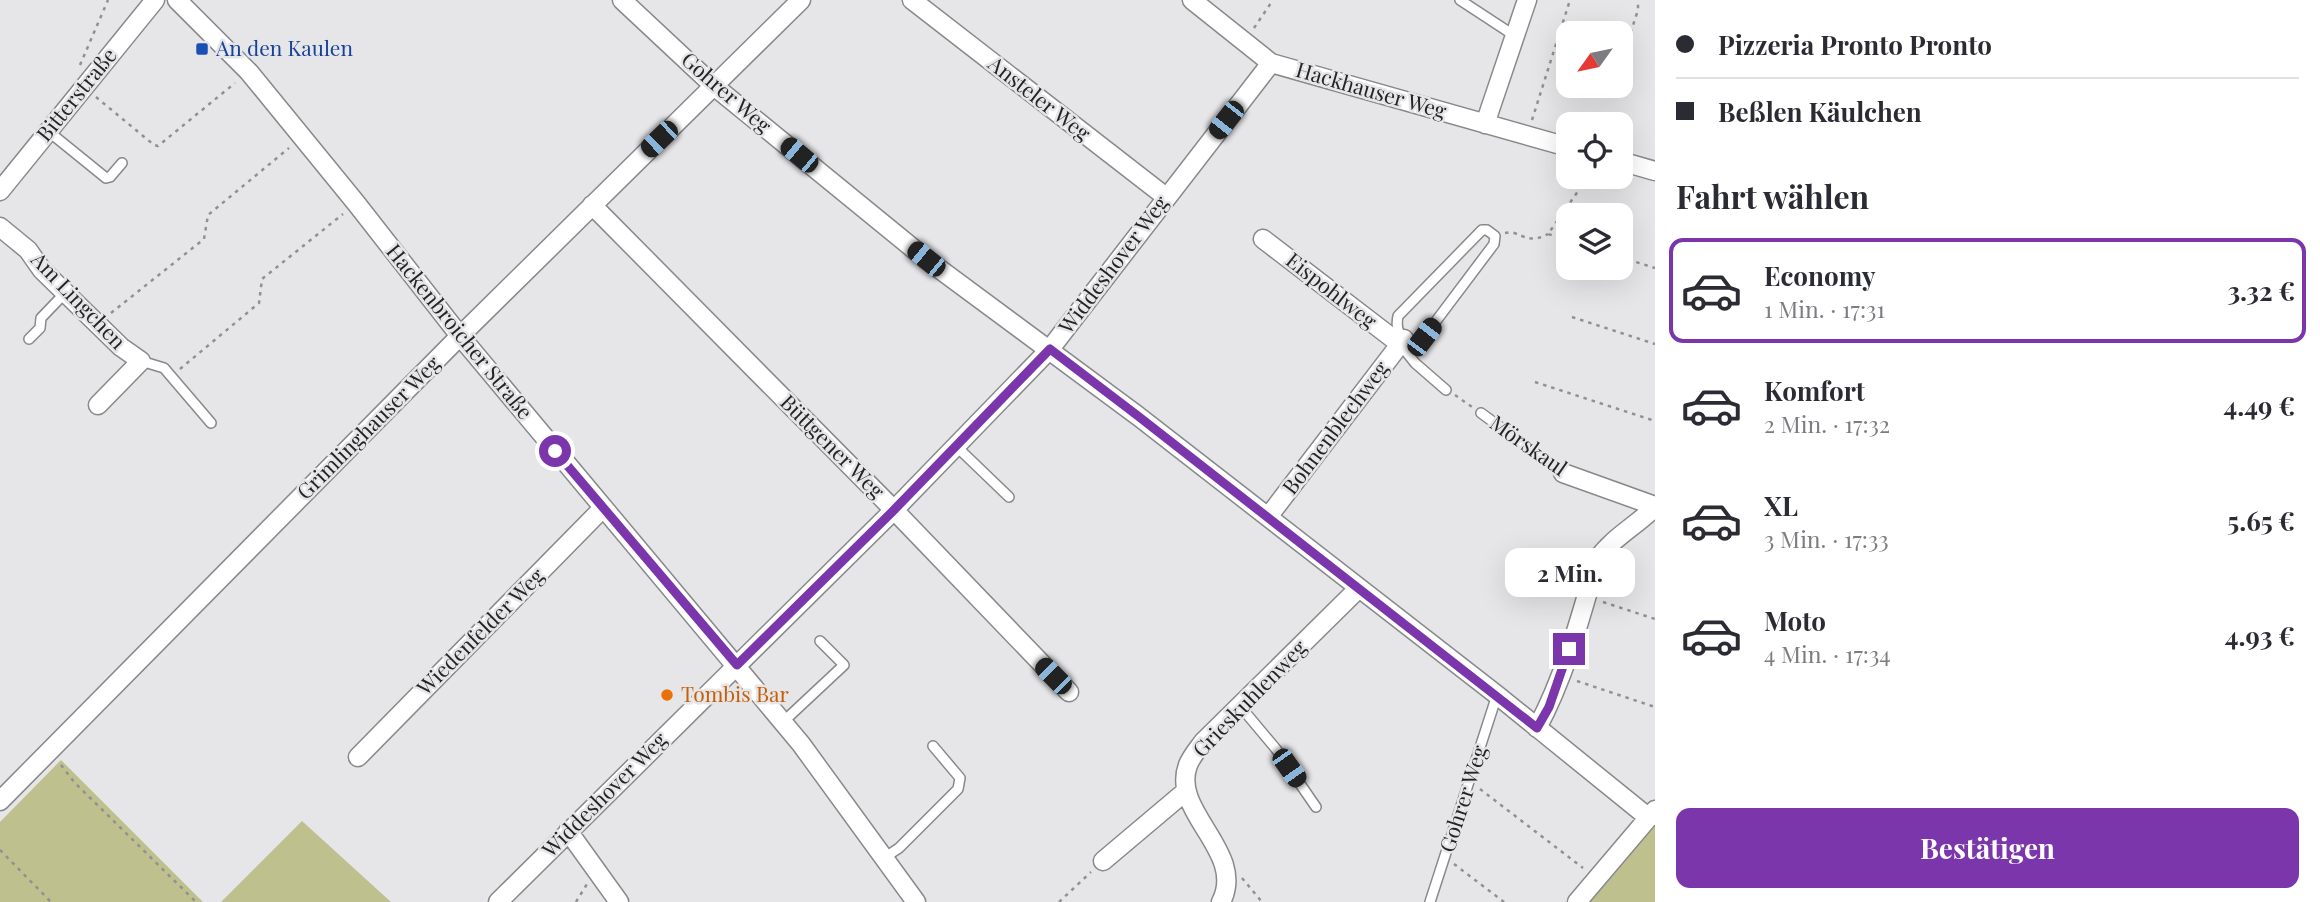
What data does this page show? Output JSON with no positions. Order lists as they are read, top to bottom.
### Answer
{
  "streets": {
    "street": [
      "Hackhauser Weg",
      "Gohrer Weg",
      "Bitterstraße",
      "Ansteler Weg",
      "Widdeshover Weg",
      "Eispohlweg",
      "Am Lingchen",
      "Hackenbroicher Straße",
      "Grimlinghauser Weg",
      "Bohnenblechweg",
      "Mörskaul",
      "Büttgener Weg",
      "Wiedenfelder Weg",
      "Grieskuhlenweg"
    ]
  },
  "crossings": [
    ["Hackhauser Weg", "Widdeshover Weg"],
    ["Gohrer Weg", "Widdeshover Weg"],
    ["Gohrer Weg", "Grimlinghauser Weg"],
    ["Gohrer Weg", "Bohnenblechweg"],
    ["Gohrer Weg", "Grieskuhlenweg"],
    ["Ansteler Weg", "Widdeshover Weg"],
    ["Widdeshover Weg", "Hackenbroicher Straße"],
    ["Widdeshover Weg", "Büttgener Weg"],
    ["Eispohlweg", "Bohnenblechweg"],
    ["Hackenbroicher Straße", "Grimlinghauser Weg"],
    ["Hackenbroicher Straße", "Wiedenfelder Weg"],
    ["Grimlinghauser Weg", "Büttgener Weg"]
  ],
  "places": {
    "transit": ["An den Kaulen"],
    "other": ["Tombis Bar"]
  },
  "north": "bottom left",
  "page": {
    "banner": ["Pizzeria Pronto Pronto", "Beßlen Käulchen"],
    "heading": "Fahrt wählen",
    "list": [
      {
        "name": "Economy",
        "note": "1 Min. · 17:31",
        "value": "3.32 €"
      },
      {
        "name": "Komfort",
        "note": "2 Min. · 17:32",
        "value": "4.49 €"
      },
      {
        "name": "XL",
        "note": "3 Min. · 17:33",
        "value": "5.65 €"
      },
      {
        "name": "Moto",
        "note": "4 Min. · 17:34",
        "value": "4.93 €"
      }
    ],
    "bubble": "2 Min.",
    "buttons": "Bestätigen"
  }
}
